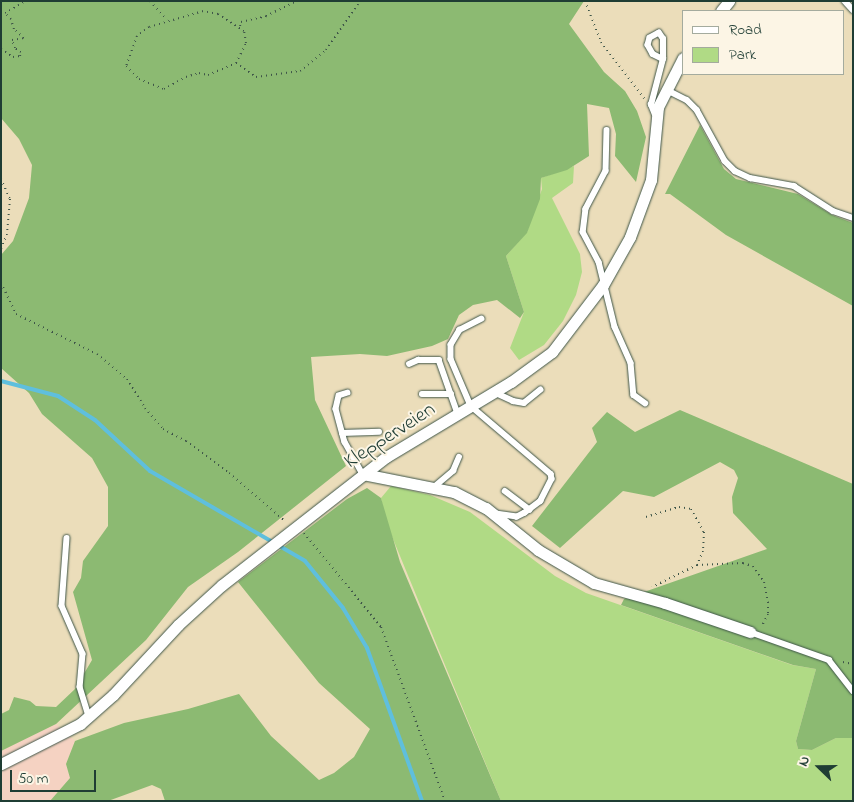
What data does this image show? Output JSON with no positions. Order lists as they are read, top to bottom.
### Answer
{
  "streets": {
    "street": ["Klepperveien"]
  },
  "legend": ["Road", "Park"],
  "scale_bar": "50 m",
  "north": "left"
}
